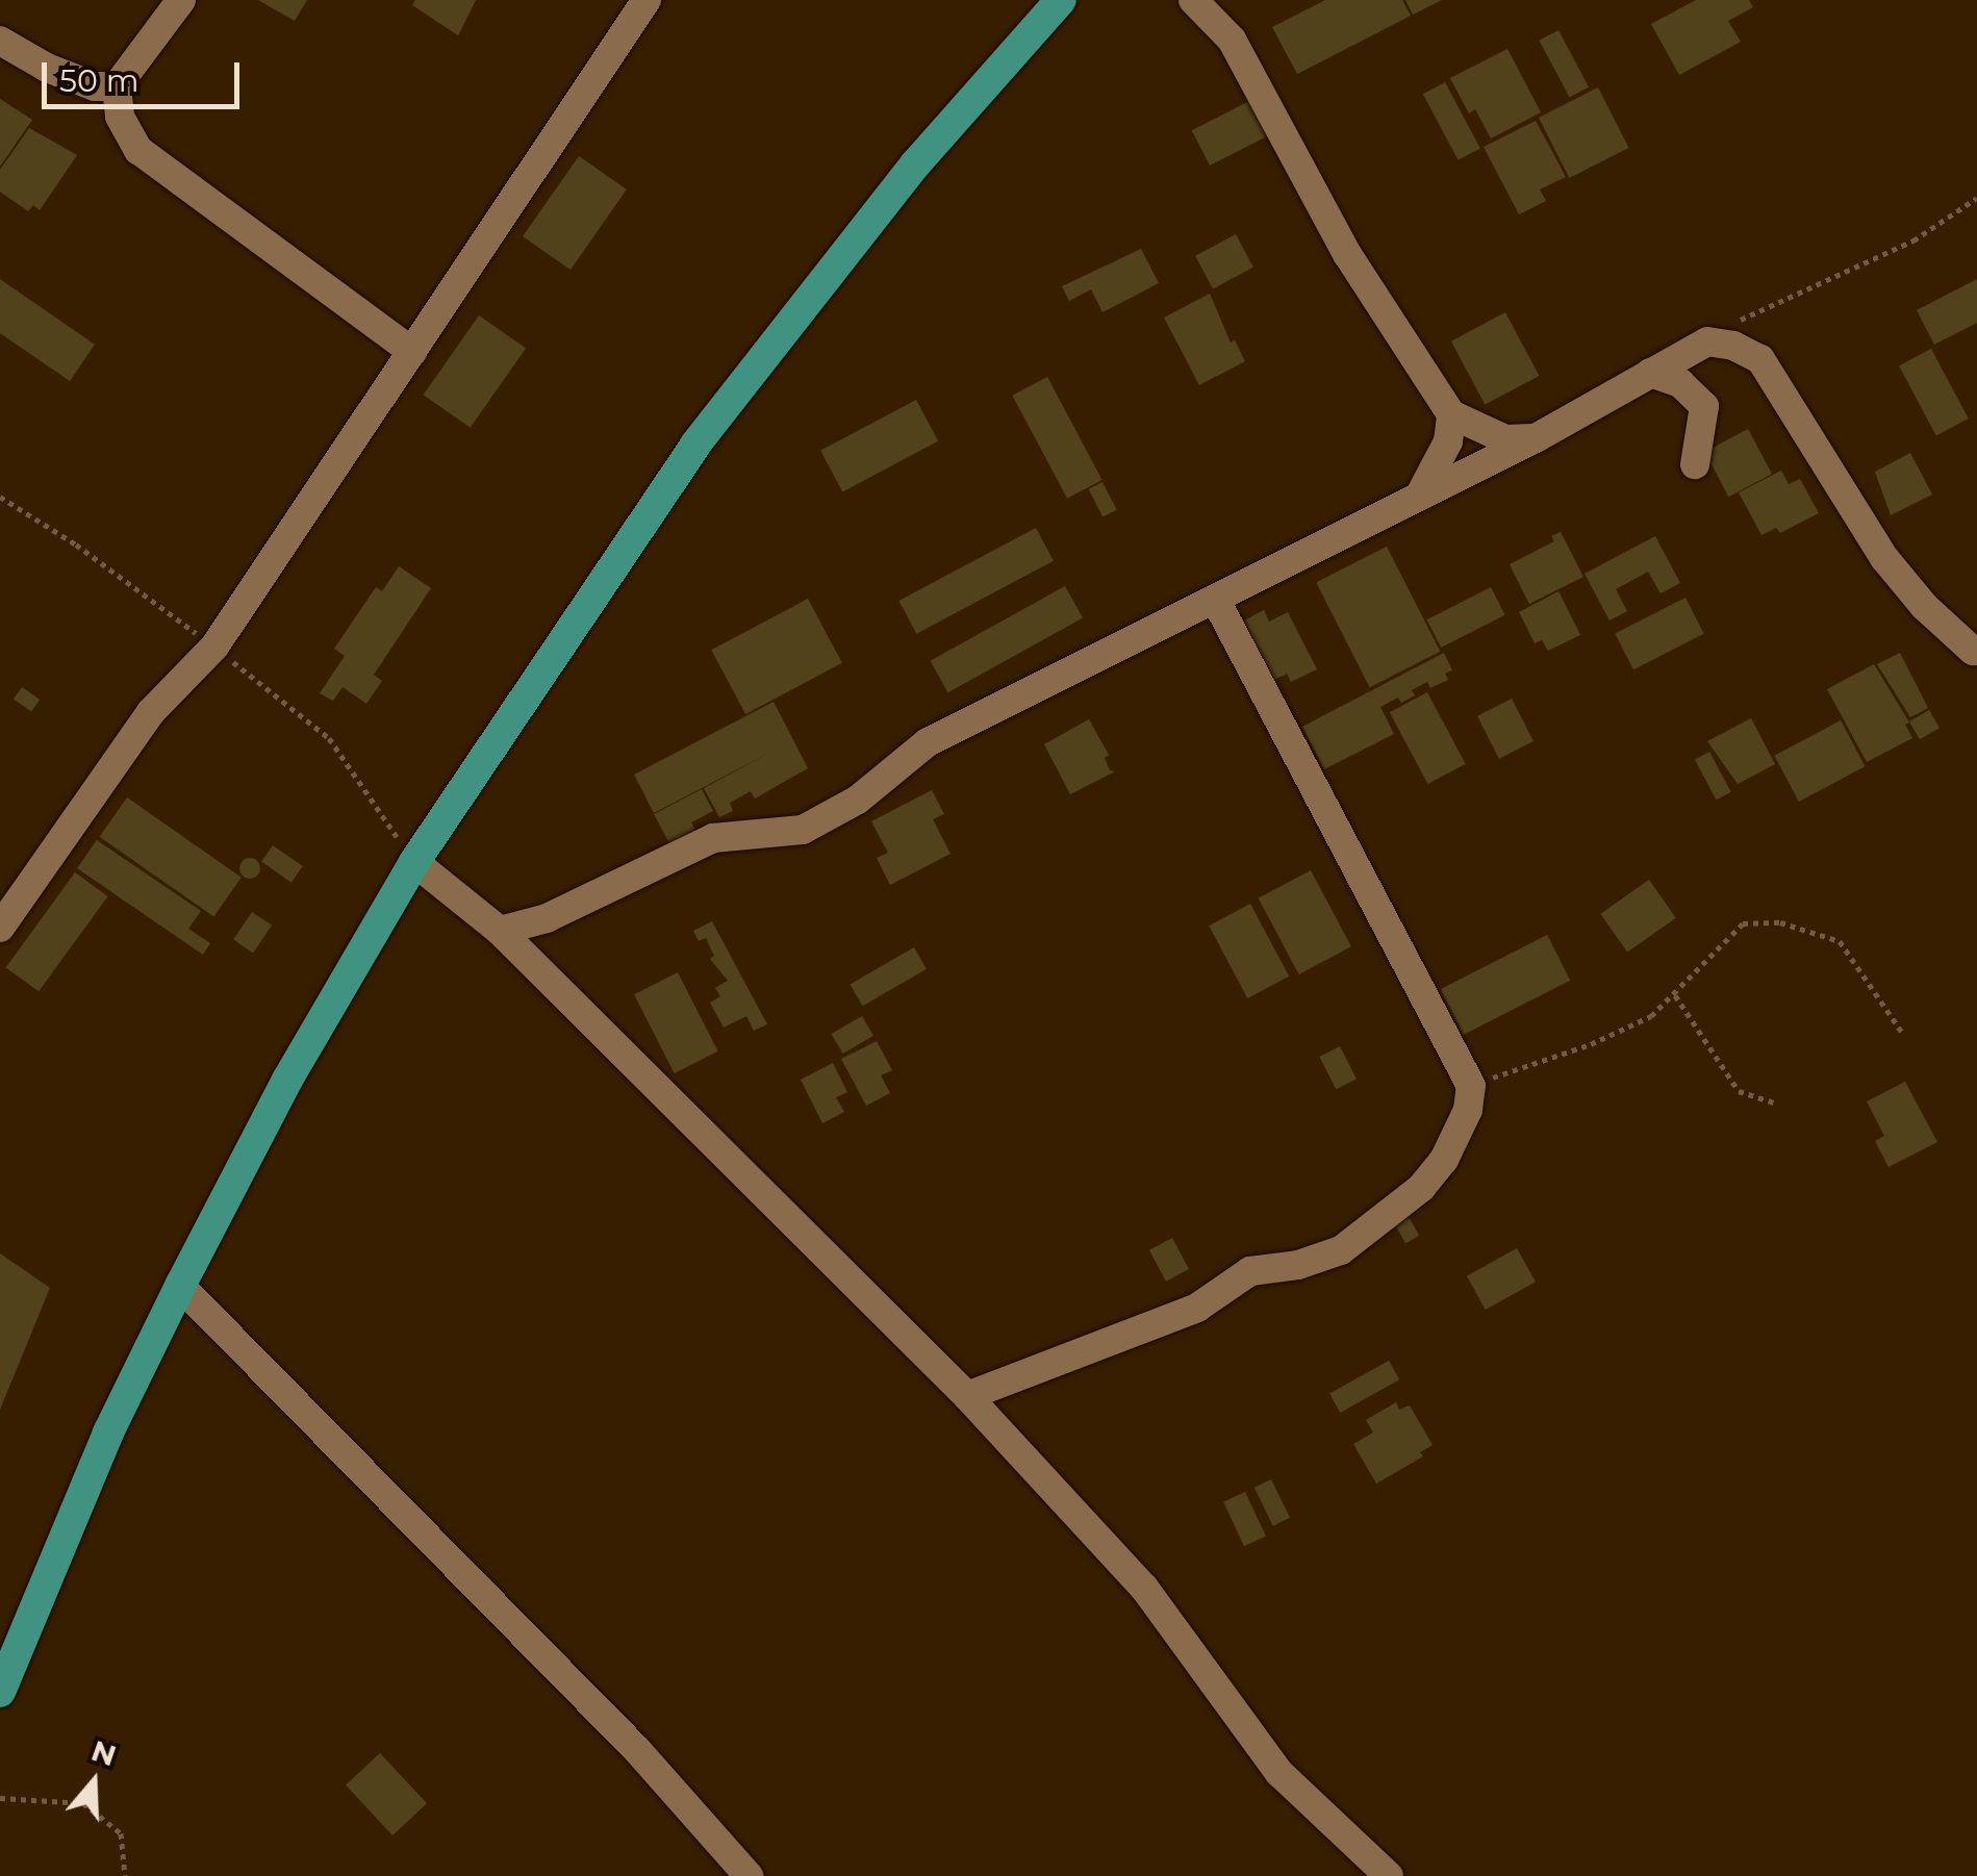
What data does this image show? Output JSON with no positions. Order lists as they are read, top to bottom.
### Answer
{
  "scale_bar": "50 m",
  "north": "top"
}
